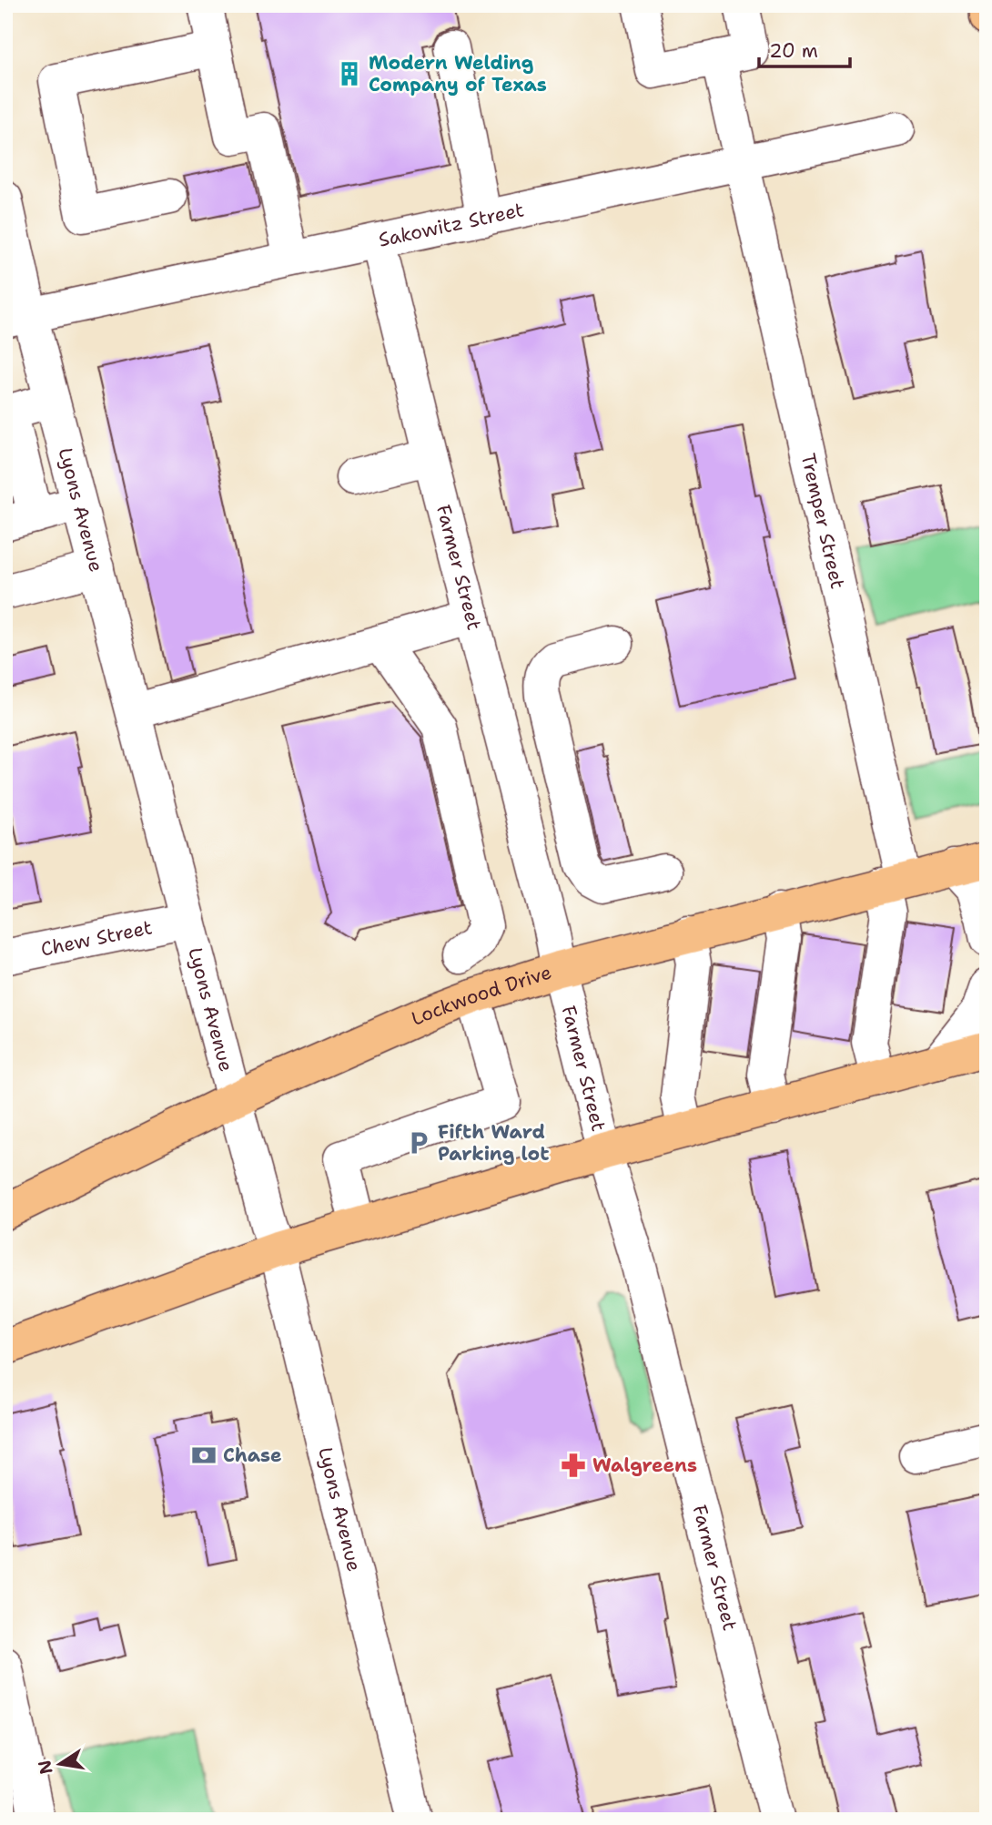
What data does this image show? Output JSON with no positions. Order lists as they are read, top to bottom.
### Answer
{
  "streets": {
    "main road": ["Lockwood Drive"],
    "street": [
      "Sakowitz Street",
      "Lyons Avenue",
      "Tremper Street",
      "Farmer Street",
      "Chew Street"
    ]
  },
  "crossings": [
    ["Sakowitz Street", "Lyons Avenue"],
    ["Sakowitz Street", "Tremper Street"],
    ["Sakowitz Street", "Farmer Street"],
    ["Lyons Avenue", "Chew Street"],
    ["Lyons Avenue", "Lockwood Drive"],
    ["Tremper Street", "Lockwood Drive"],
    ["Farmer Street", "Lockwood Drive"]
  ],
  "places": {
    "building": ["Modern Welding Company of Texas"],
    "parking": ["Fifth Ward Parking lot"],
    "bank": ["Chase"],
    "pharmacy": ["Walgreens"]
  },
  "scale_bar": "20 m",
  "north": "left"
}
